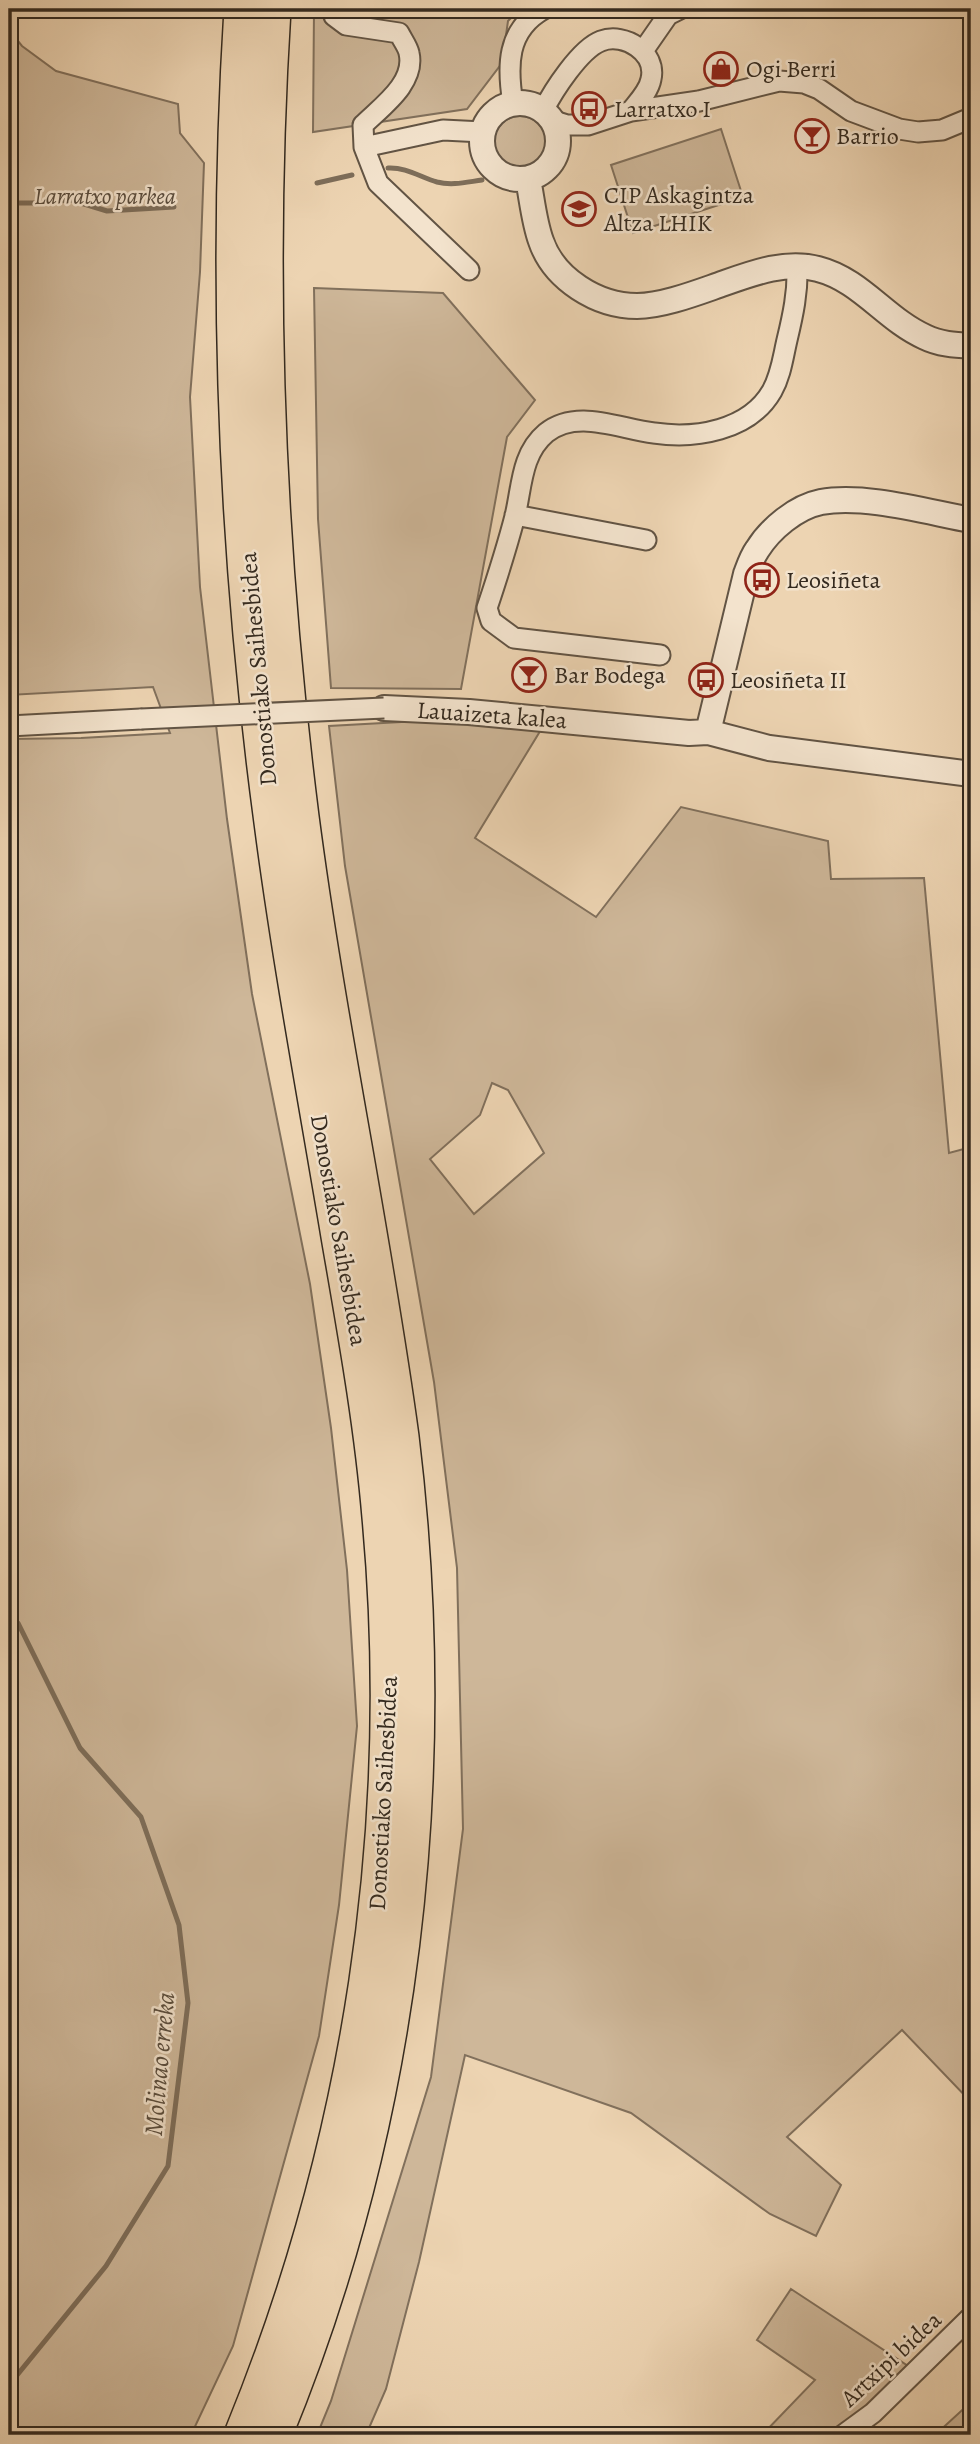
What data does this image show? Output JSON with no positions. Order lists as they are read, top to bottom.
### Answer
{
  "streets": {
    "highway": ["Donostiako Saihesbidea"],
    "street": ["Lauaizeta kalea", "Artxipi bidea"]
  },
  "water": ["Molinao erreka"],
  "parks": ["Larratxo parkea"],
  "places": {
    "shop": ["Ogi Berri"],
    "bus stop": ["Larratxo I", "Leosiñeta", "Leosiñeta II"],
    "bar": ["Barrio", "Bar Bodega"],
    "school or university": ["CIP Askagintza Altza LHIK"]
  }
}
